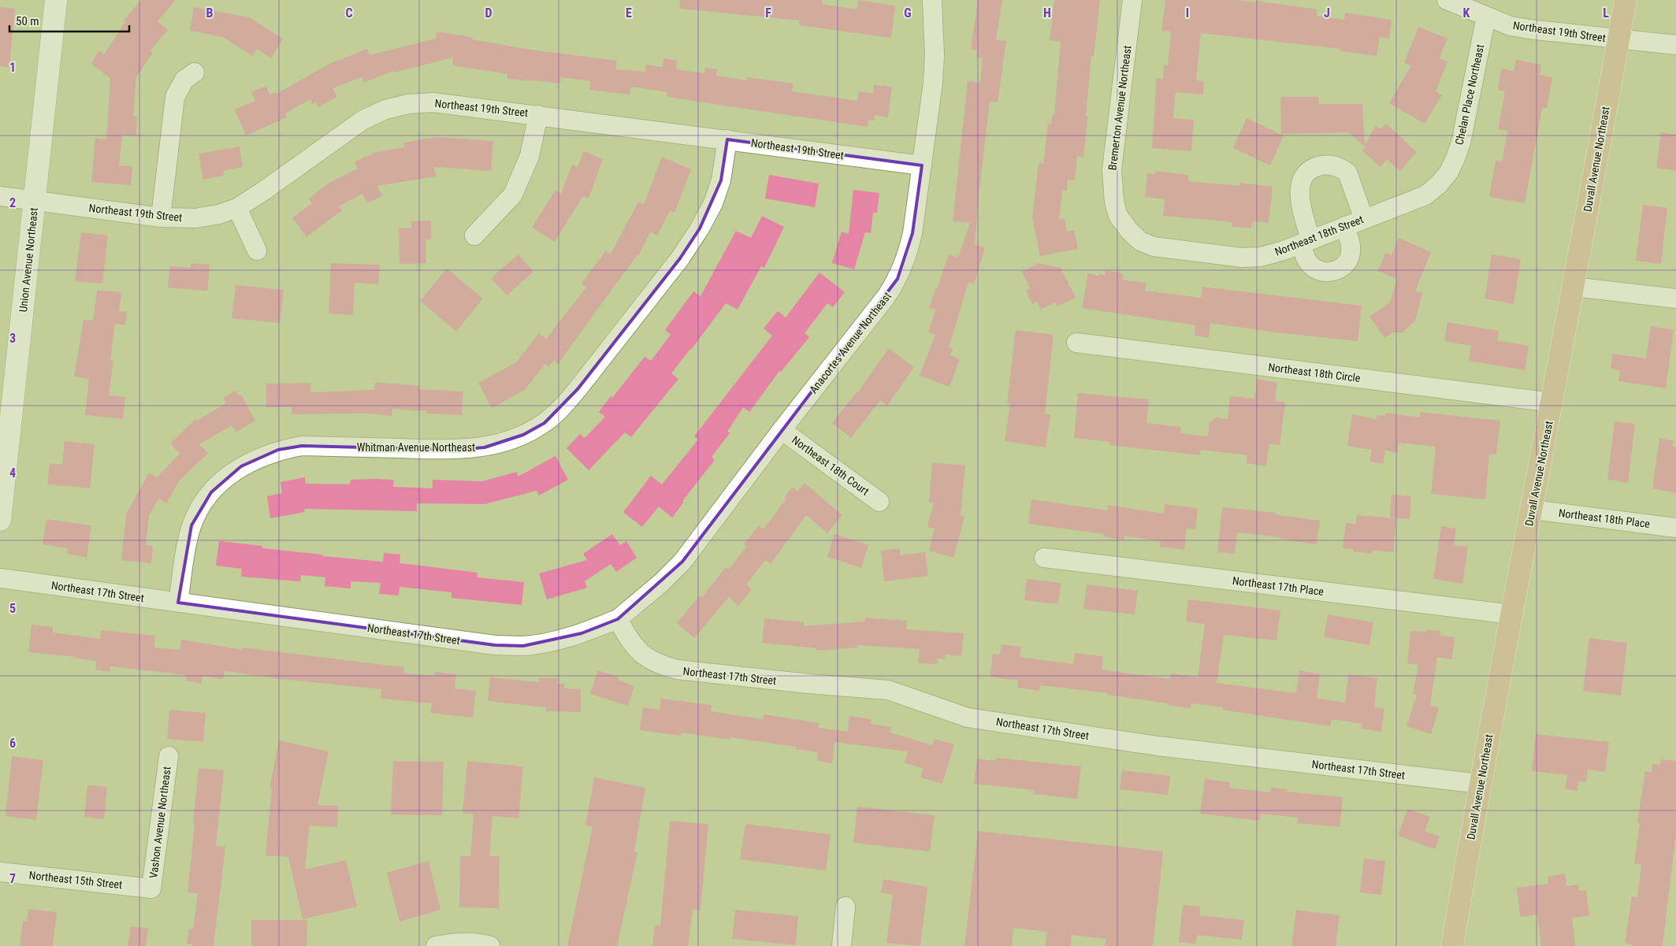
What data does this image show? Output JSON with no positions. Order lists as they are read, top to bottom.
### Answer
{
  "streets": {
    "main road": ["Duvall Avenue Northeast"],
    "street": [
      "Northeast 19th Street",
      "Chelan Place Northeast",
      "Bremerton Avenue Northeast",
      "Northeast 18th Street",
      "Union Avenue Northeast",
      "Anacortes Avenue Northeast",
      "Northeast 18th Circle",
      "Whitman Avenue Northeast",
      "Northeast 18th Court",
      "Northeast 18th Place",
      "Northeast 17th Place",
      "Northeast 17th Street",
      "Vashon Avenue Northeast",
      "Northeast 15th Street"
    ]
  },
  "crossings": [
    ["Northeast 19th Street", "Chelan Place Northeast"],
    ["Northeast 19th Street", "Duvall Avenue Northeast"],
    ["Northeast 19th Street", "Union Avenue Northeast"],
    ["Northeast 19th Street", "Anacortes Avenue Northeast"],
    ["Northeast 19th Street", "Whitman Avenue Northeast"],
    ["Chelan Place Northeast", "Northeast 18th Street"],
    ["Bremerton Avenue Northeast", "Northeast 18th Street"],
    ["Duvall Avenue Northeast", "Northeast 18th Circle"],
    ["Duvall Avenue Northeast", "Northeast 18th Place"],
    ["Duvall Avenue Northeast", "Northeast 17th Place"],
    ["Duvall Avenue Northeast", "Northeast 17th Street"],
    ["Anacortes Avenue Northeast", "Northeast 18th Court"],
    ["Anacortes Avenue Northeast", "Northeast 17th Street"],
    ["Whitman Avenue Northeast", "Northeast 17th Street"],
    ["Vashon Avenue Northeast", "Northeast 15th Street"]
  ],
  "scale_bar": "50 m",
  "grid": {
    "columns": [
      "B",
      "C",
      "D",
      "E",
      "F",
      "G",
      "H",
      "I",
      "J",
      "K",
      "L"
    ],
    "rows": [
      "1",
      "2",
      "3",
      "4",
      "5",
      "6",
      "7"
    ]
  }
}
